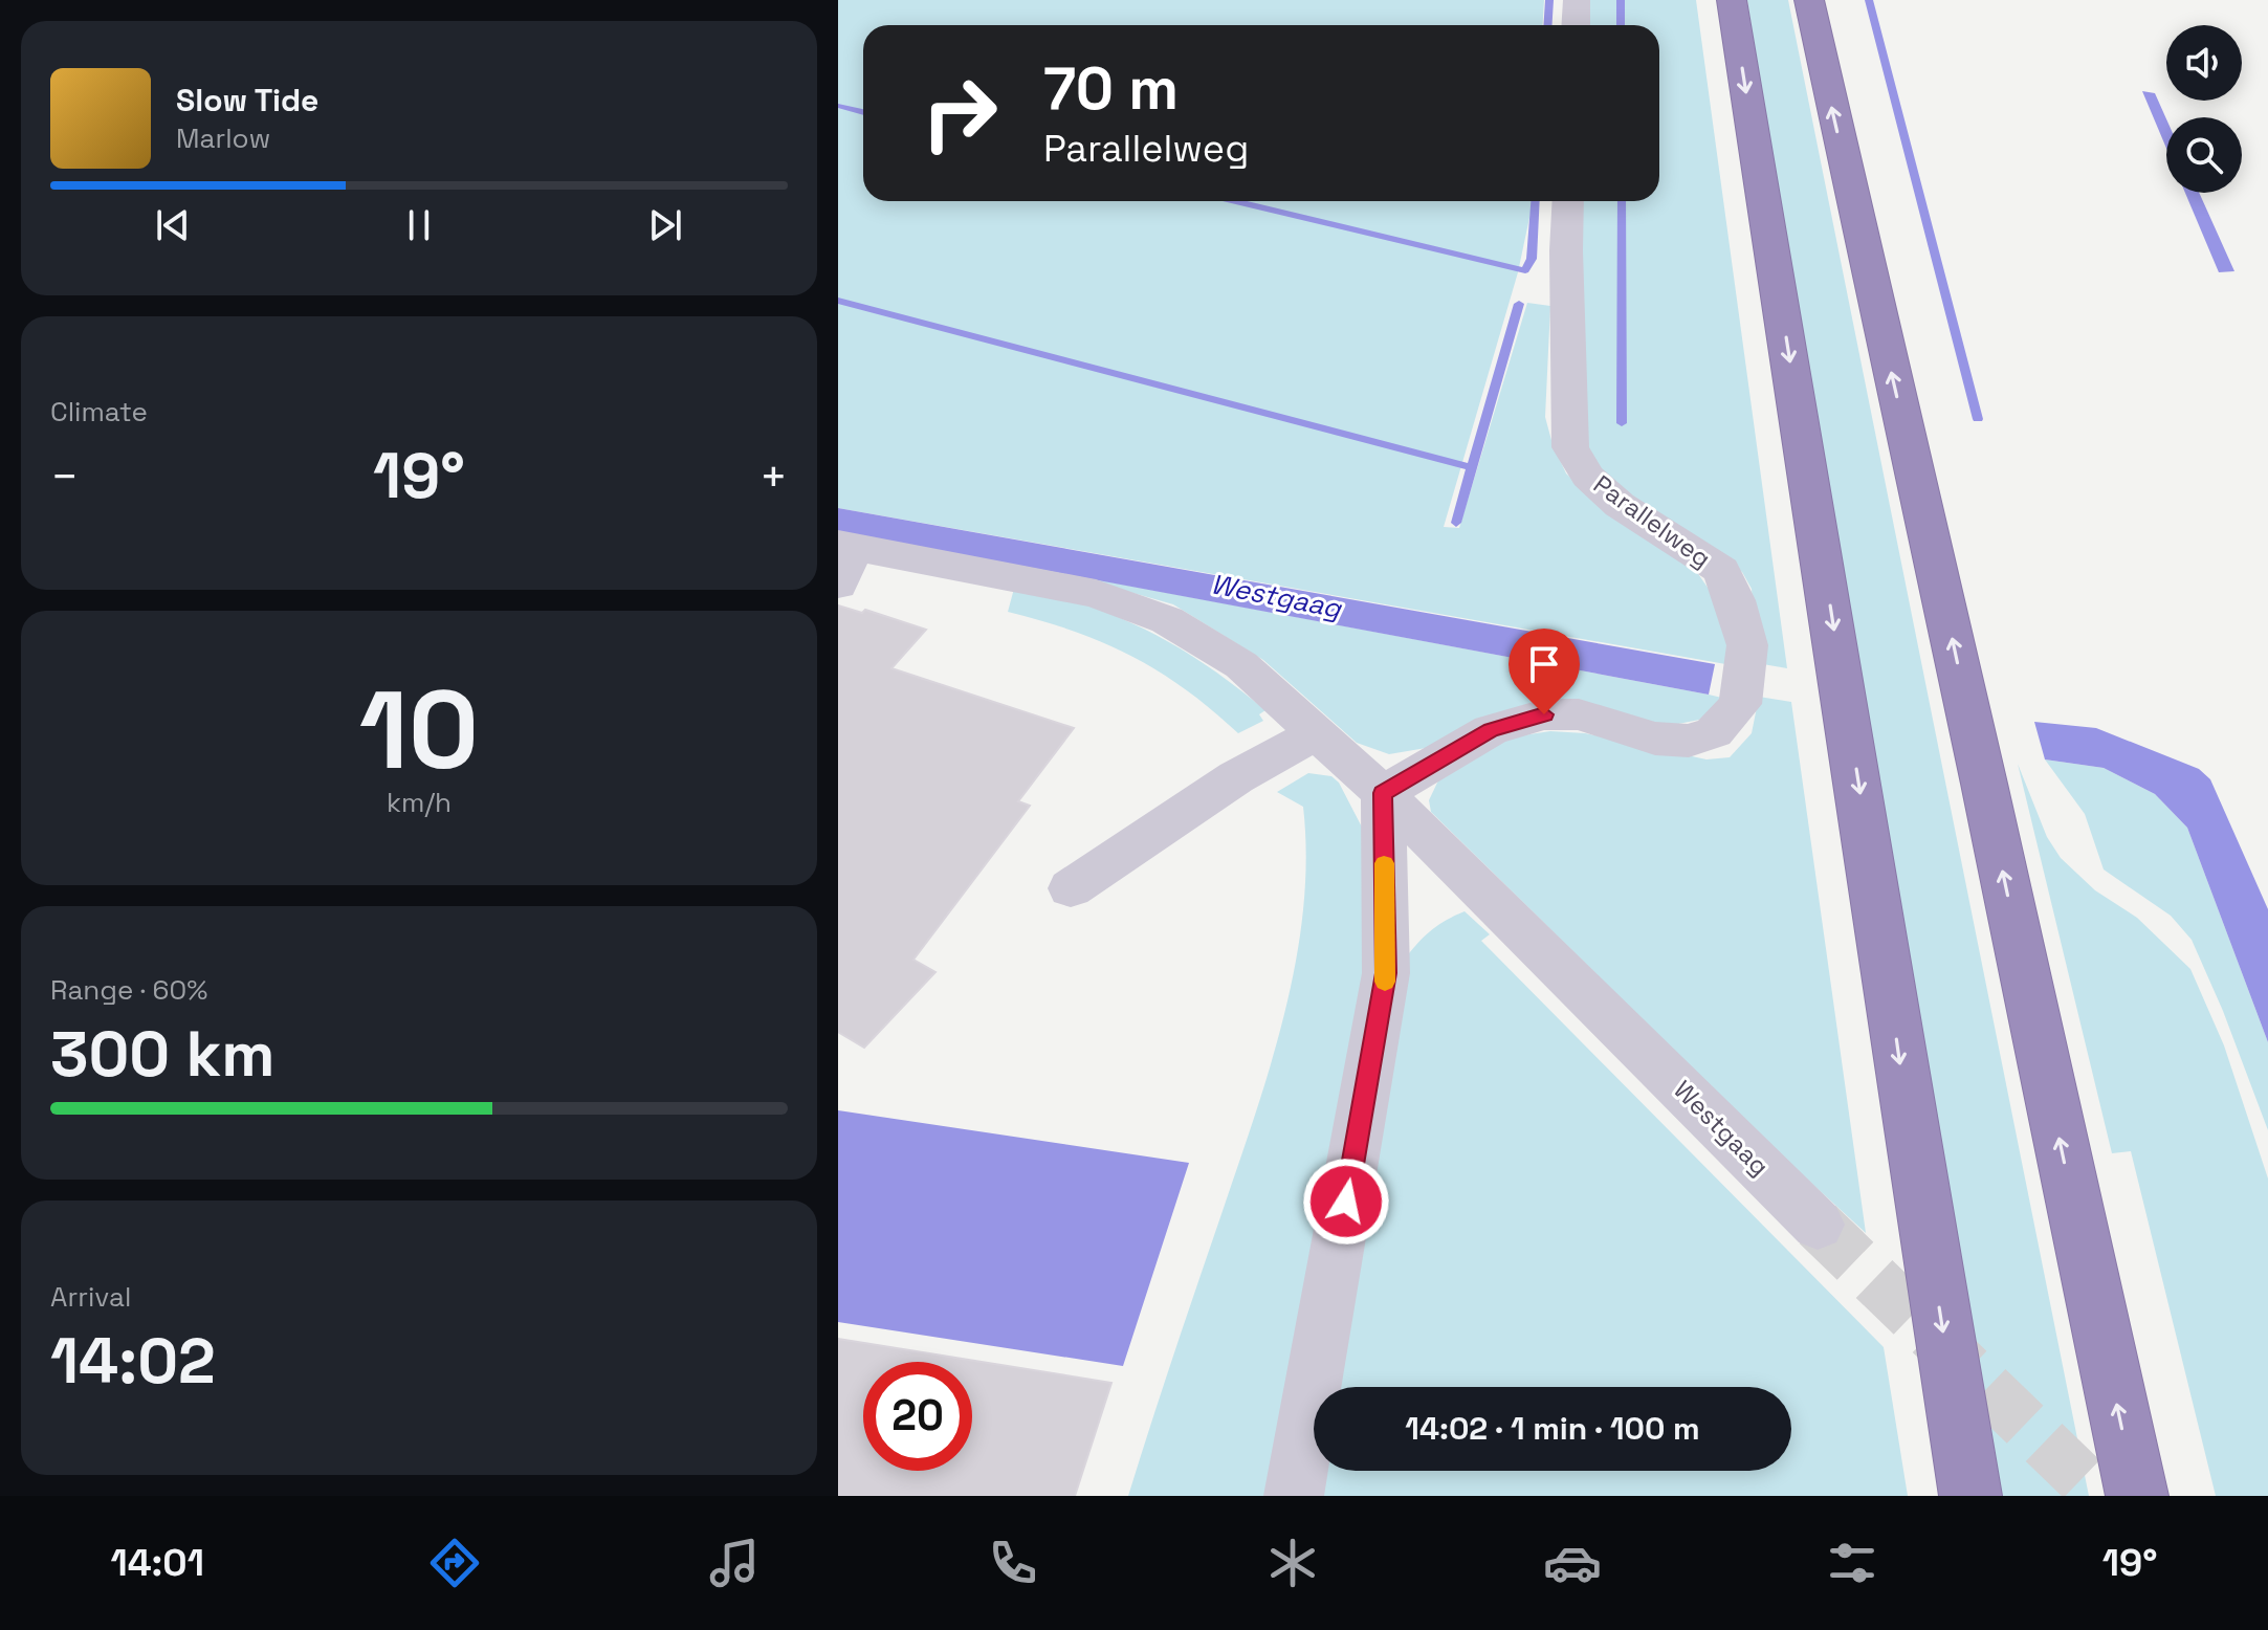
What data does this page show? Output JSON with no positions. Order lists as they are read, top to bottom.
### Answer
{
  "streets": {
    "street": ["Parallelweg", "Westgaag"]
  },
  "crossings": [
    ["Parallelweg", "Westgaag"]
  ],
  "water": ["Westgaag"],
  "page": {
    "turn": ["70 m", "Parallelweg"],
    "song": ["Slow Tide", "Marlow"],
    "tile": [
      "Climate",
      ["10", "km/h"],
      ["Range · 60%", "300 km"],
      ["Arrival", "14:02"]
    ],
    "heat": ["−", "19°", "+"],
    "limit": "20",
    "trip": "14:02 · 1 min · 100 m",
    "tabs": ["14:01", "19°"]
  }
}
